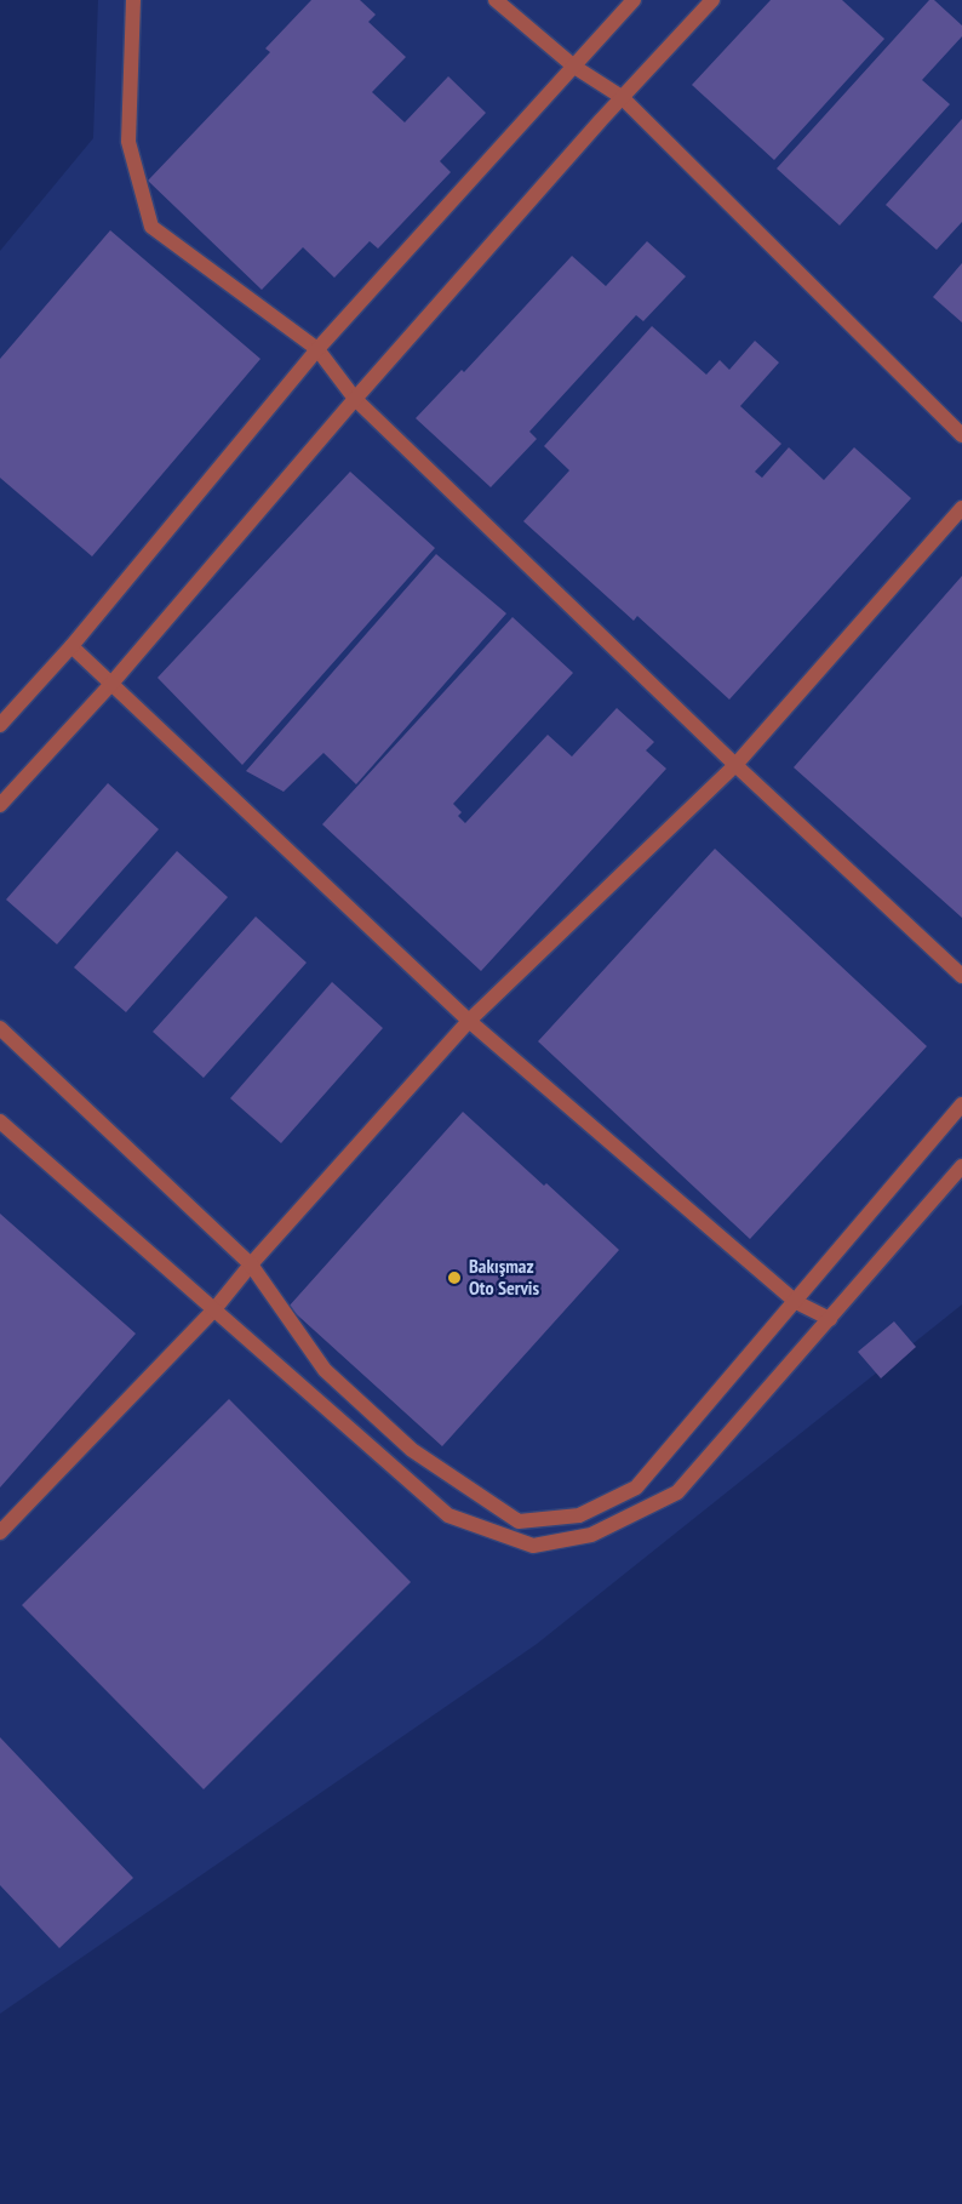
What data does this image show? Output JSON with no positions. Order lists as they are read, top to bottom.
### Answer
{
  "places": ["Bakışmaz Oto Servis"]
}
